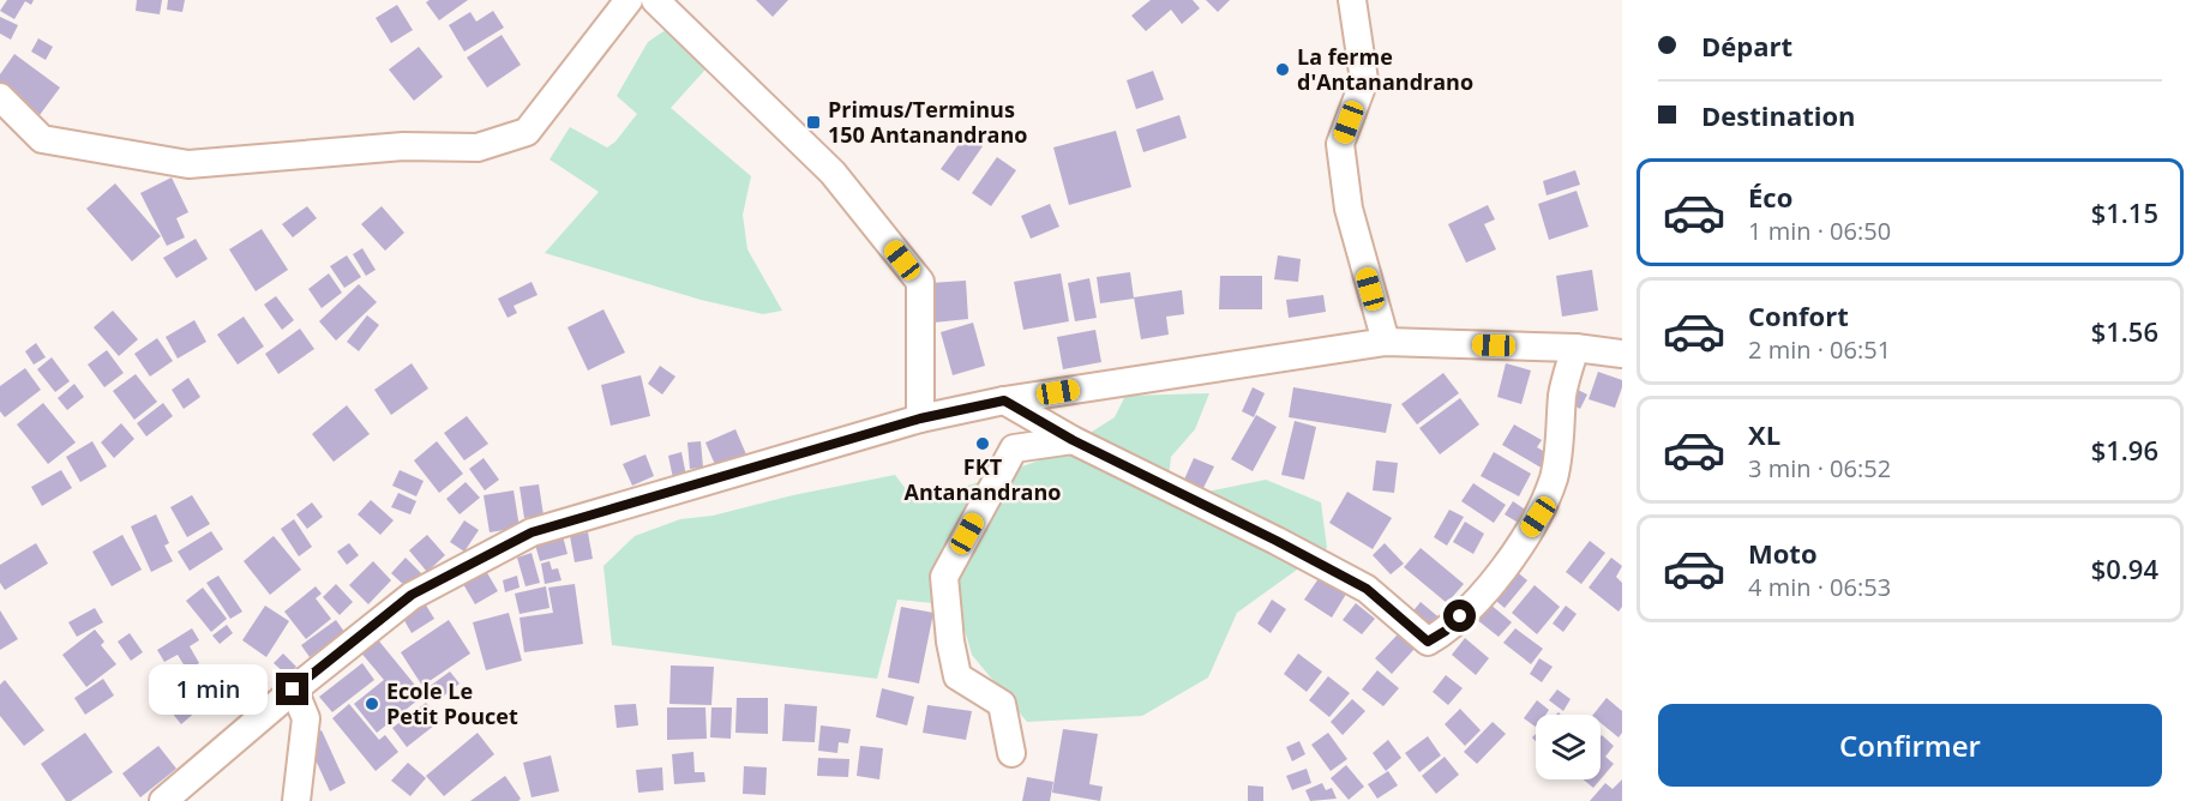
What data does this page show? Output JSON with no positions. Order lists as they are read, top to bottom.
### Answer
{
  "places": {
    "other": ["La ferme d'Antanandrano", "FKT Antanandrano", "Ecole Le Petit Poucet"],
    "transit": ["Primus/Terminus 150 Antanandrano"]
  },
  "page": {
    "banner": ["Départ", "Destination"],
    "list": [
      {
        "name": "Éco",
        "note": "1 min · 06:50",
        "value": "$1.15"
      },
      {
        "name": "Confort",
        "note": "2 min · 06:51",
        "value": "$1.56"
      },
      {
        "name": "XL",
        "note": "3 min · 06:52",
        "value": "$1.96"
      },
      {
        "name": "Moto",
        "note": "4 min · 06:53",
        "value": "$0.94"
      }
    ],
    "bubble": "1 min",
    "buttons": "Confirmer"
  }
}
